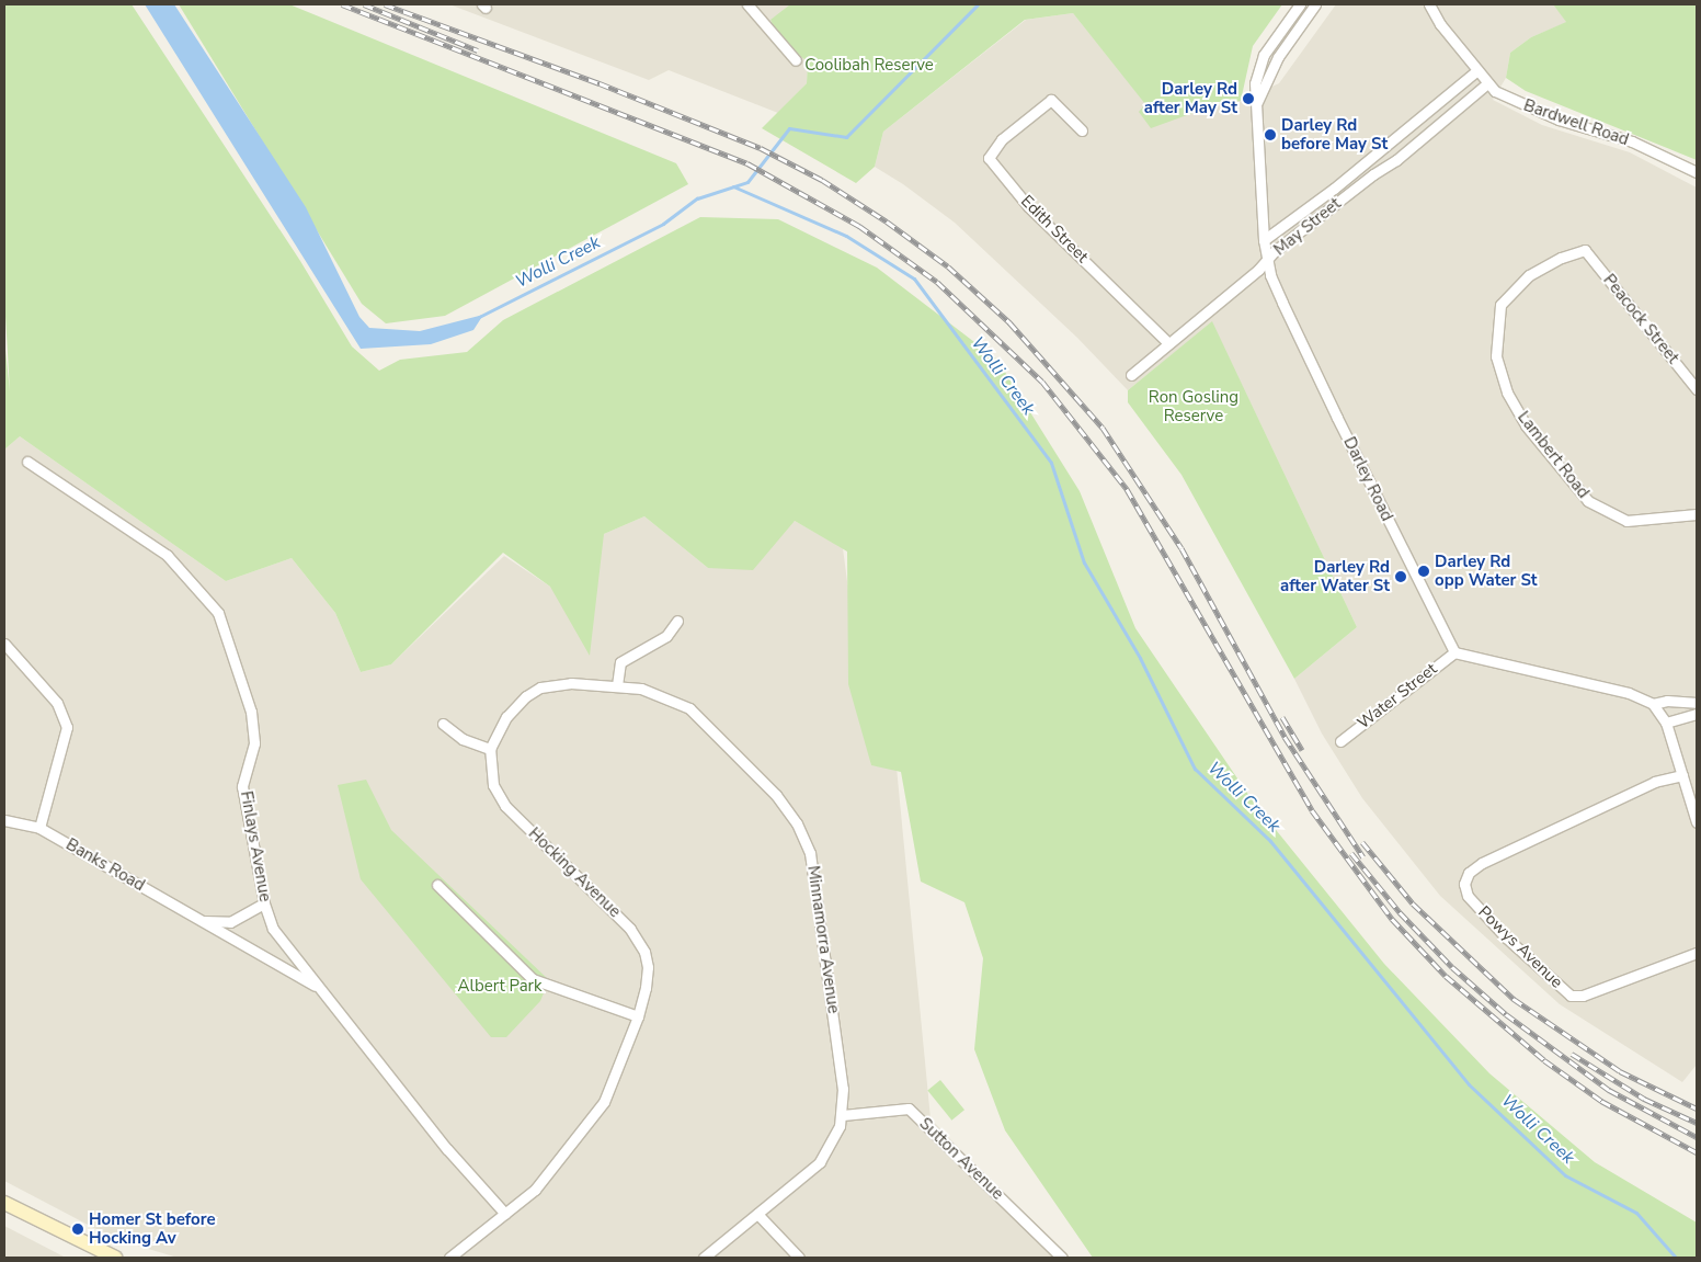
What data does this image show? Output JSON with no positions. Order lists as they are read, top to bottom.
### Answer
{
  "streets": {
    "street": [
      "Bardwell Road",
      "May Street",
      "Edith Street",
      "Peacock Street",
      "Lambert Road",
      "Darley Road",
      "Water Street",
      "Finlays Avenue",
      "Banks Road",
      "Hocking Avenue",
      "Minnamorra Avenue",
      "Powys Avenue",
      "Sutton Avenue"
    ]
  },
  "crossings": [
    ["Bardwell Road", "May Street"],
    ["May Street", "Edith Street"],
    ["May Street", "Darley Road"],
    ["Peacock Street", "Lambert Road"],
    ["Darley Road", "Water Street"],
    ["Finlays Avenue", "Banks Road"],
    ["Finlays Avenue", "Hocking Avenue"],
    ["Hocking Avenue", "Minnamorra Avenue"],
    ["Minnamorra Avenue", "Sutton Avenue"]
  ],
  "water": ["Wolli Creek"],
  "parks": ["Coolibah Reserve", "Ron Gosling Reserve", "Albert Park"],
  "places": [
    "Darley Rd after May St",
    "Darley Rd before May St",
    "Darley Rd opp Water St",
    "Darley Rd after Water St",
    "Homer St before Hocking Av"
  ]
}
